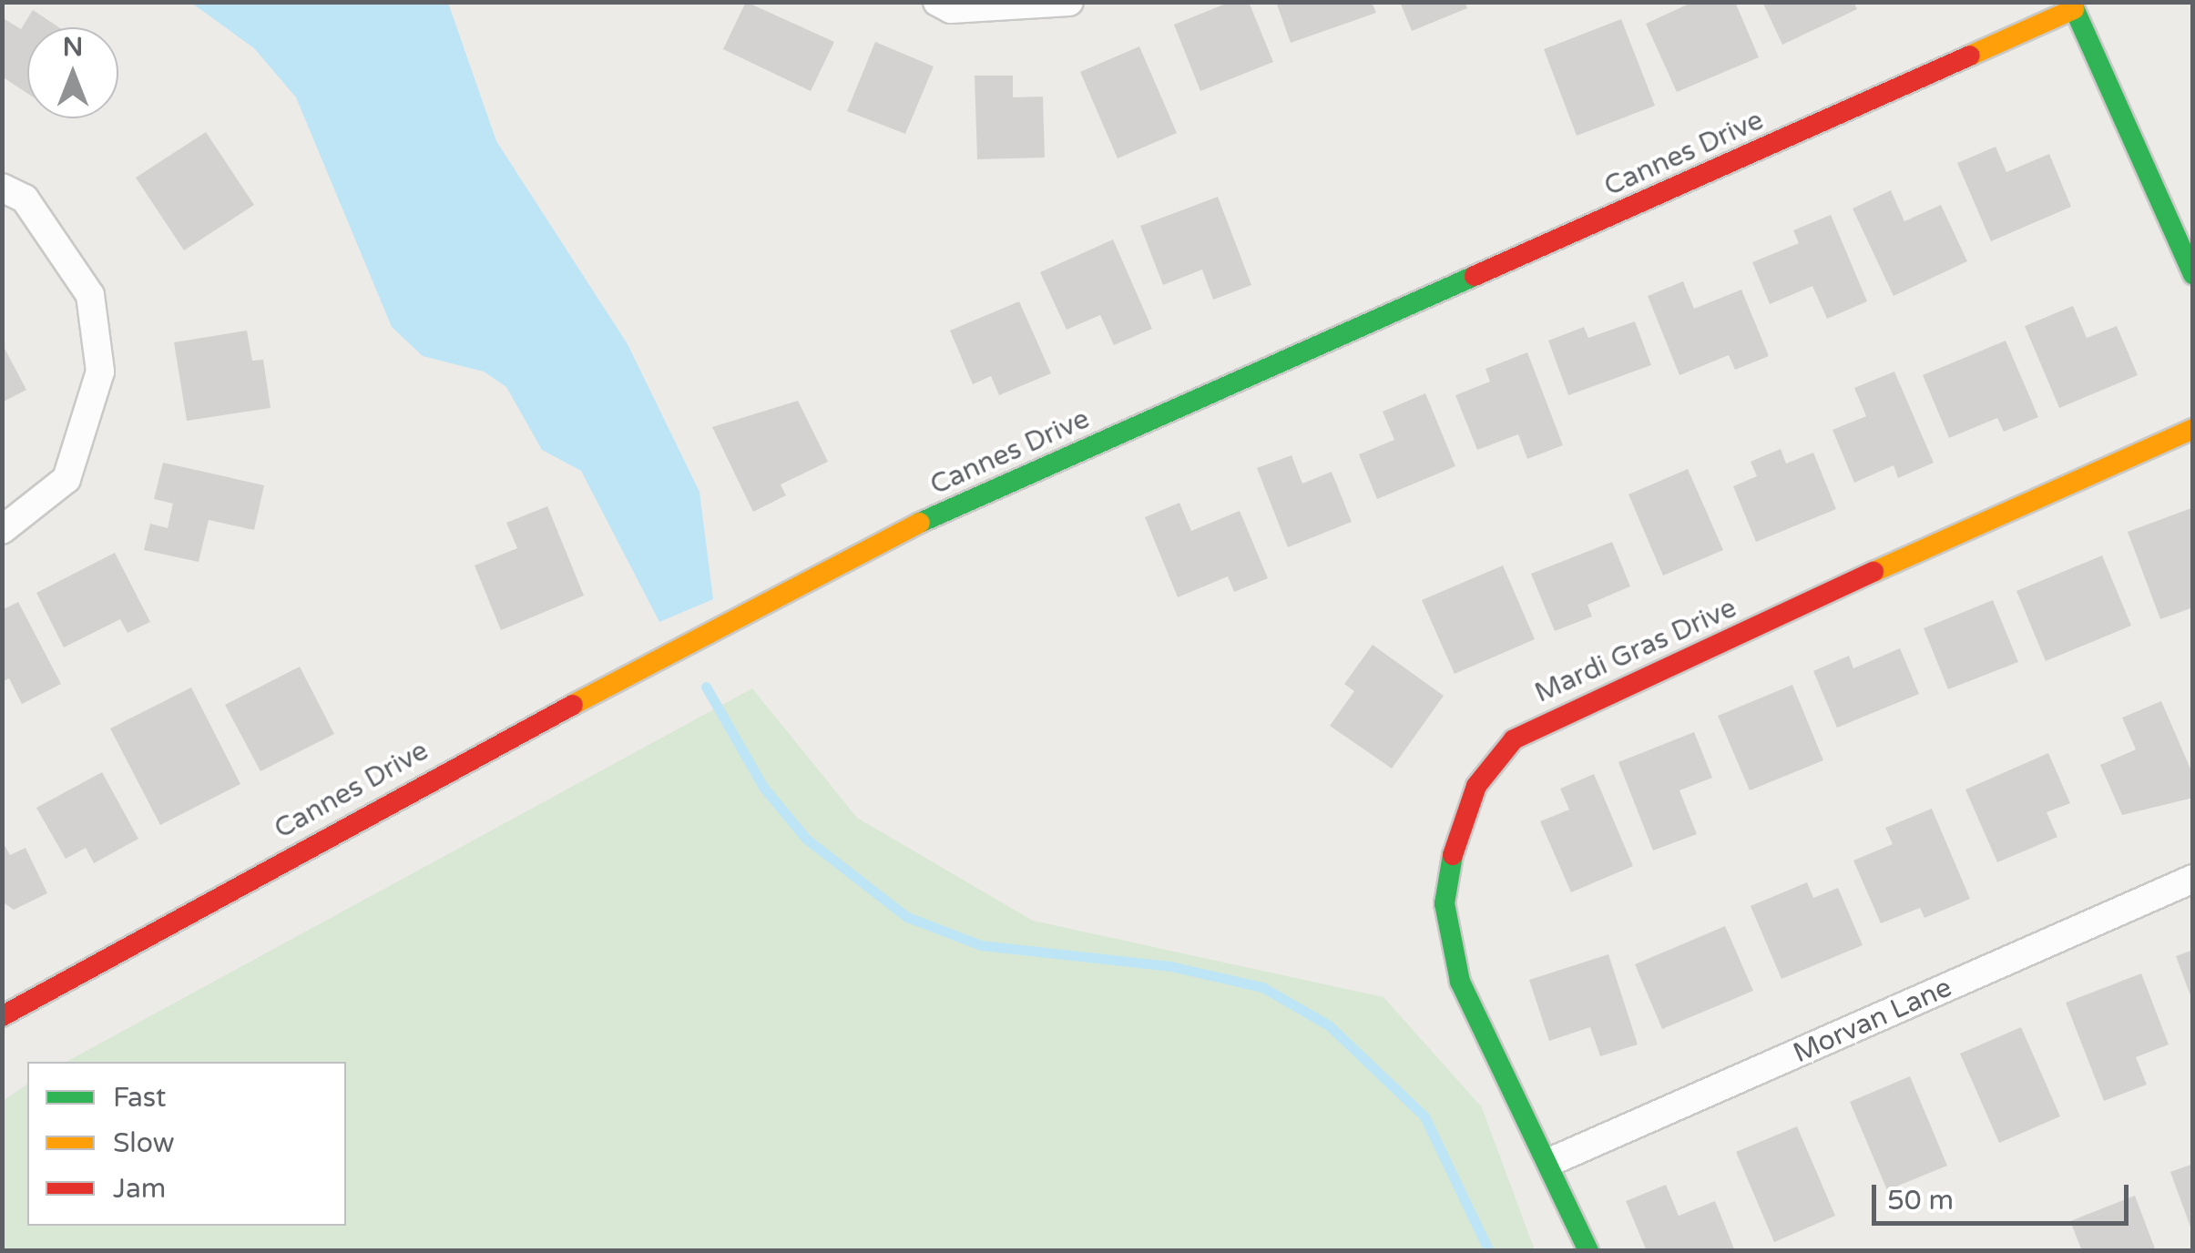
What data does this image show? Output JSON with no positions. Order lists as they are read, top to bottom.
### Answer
{
  "streets": {
    "street": ["Cannes Drive", "Mardi Gras Drive", "Morvan Lane"]
  },
  "crossings": [
    ["Mardi Gras Drive", "Morvan Lane"]
  ],
  "legend": ["Fast", "Slow", "Jam"],
  "scale_bar": "50 m",
  "north": "top"
}
